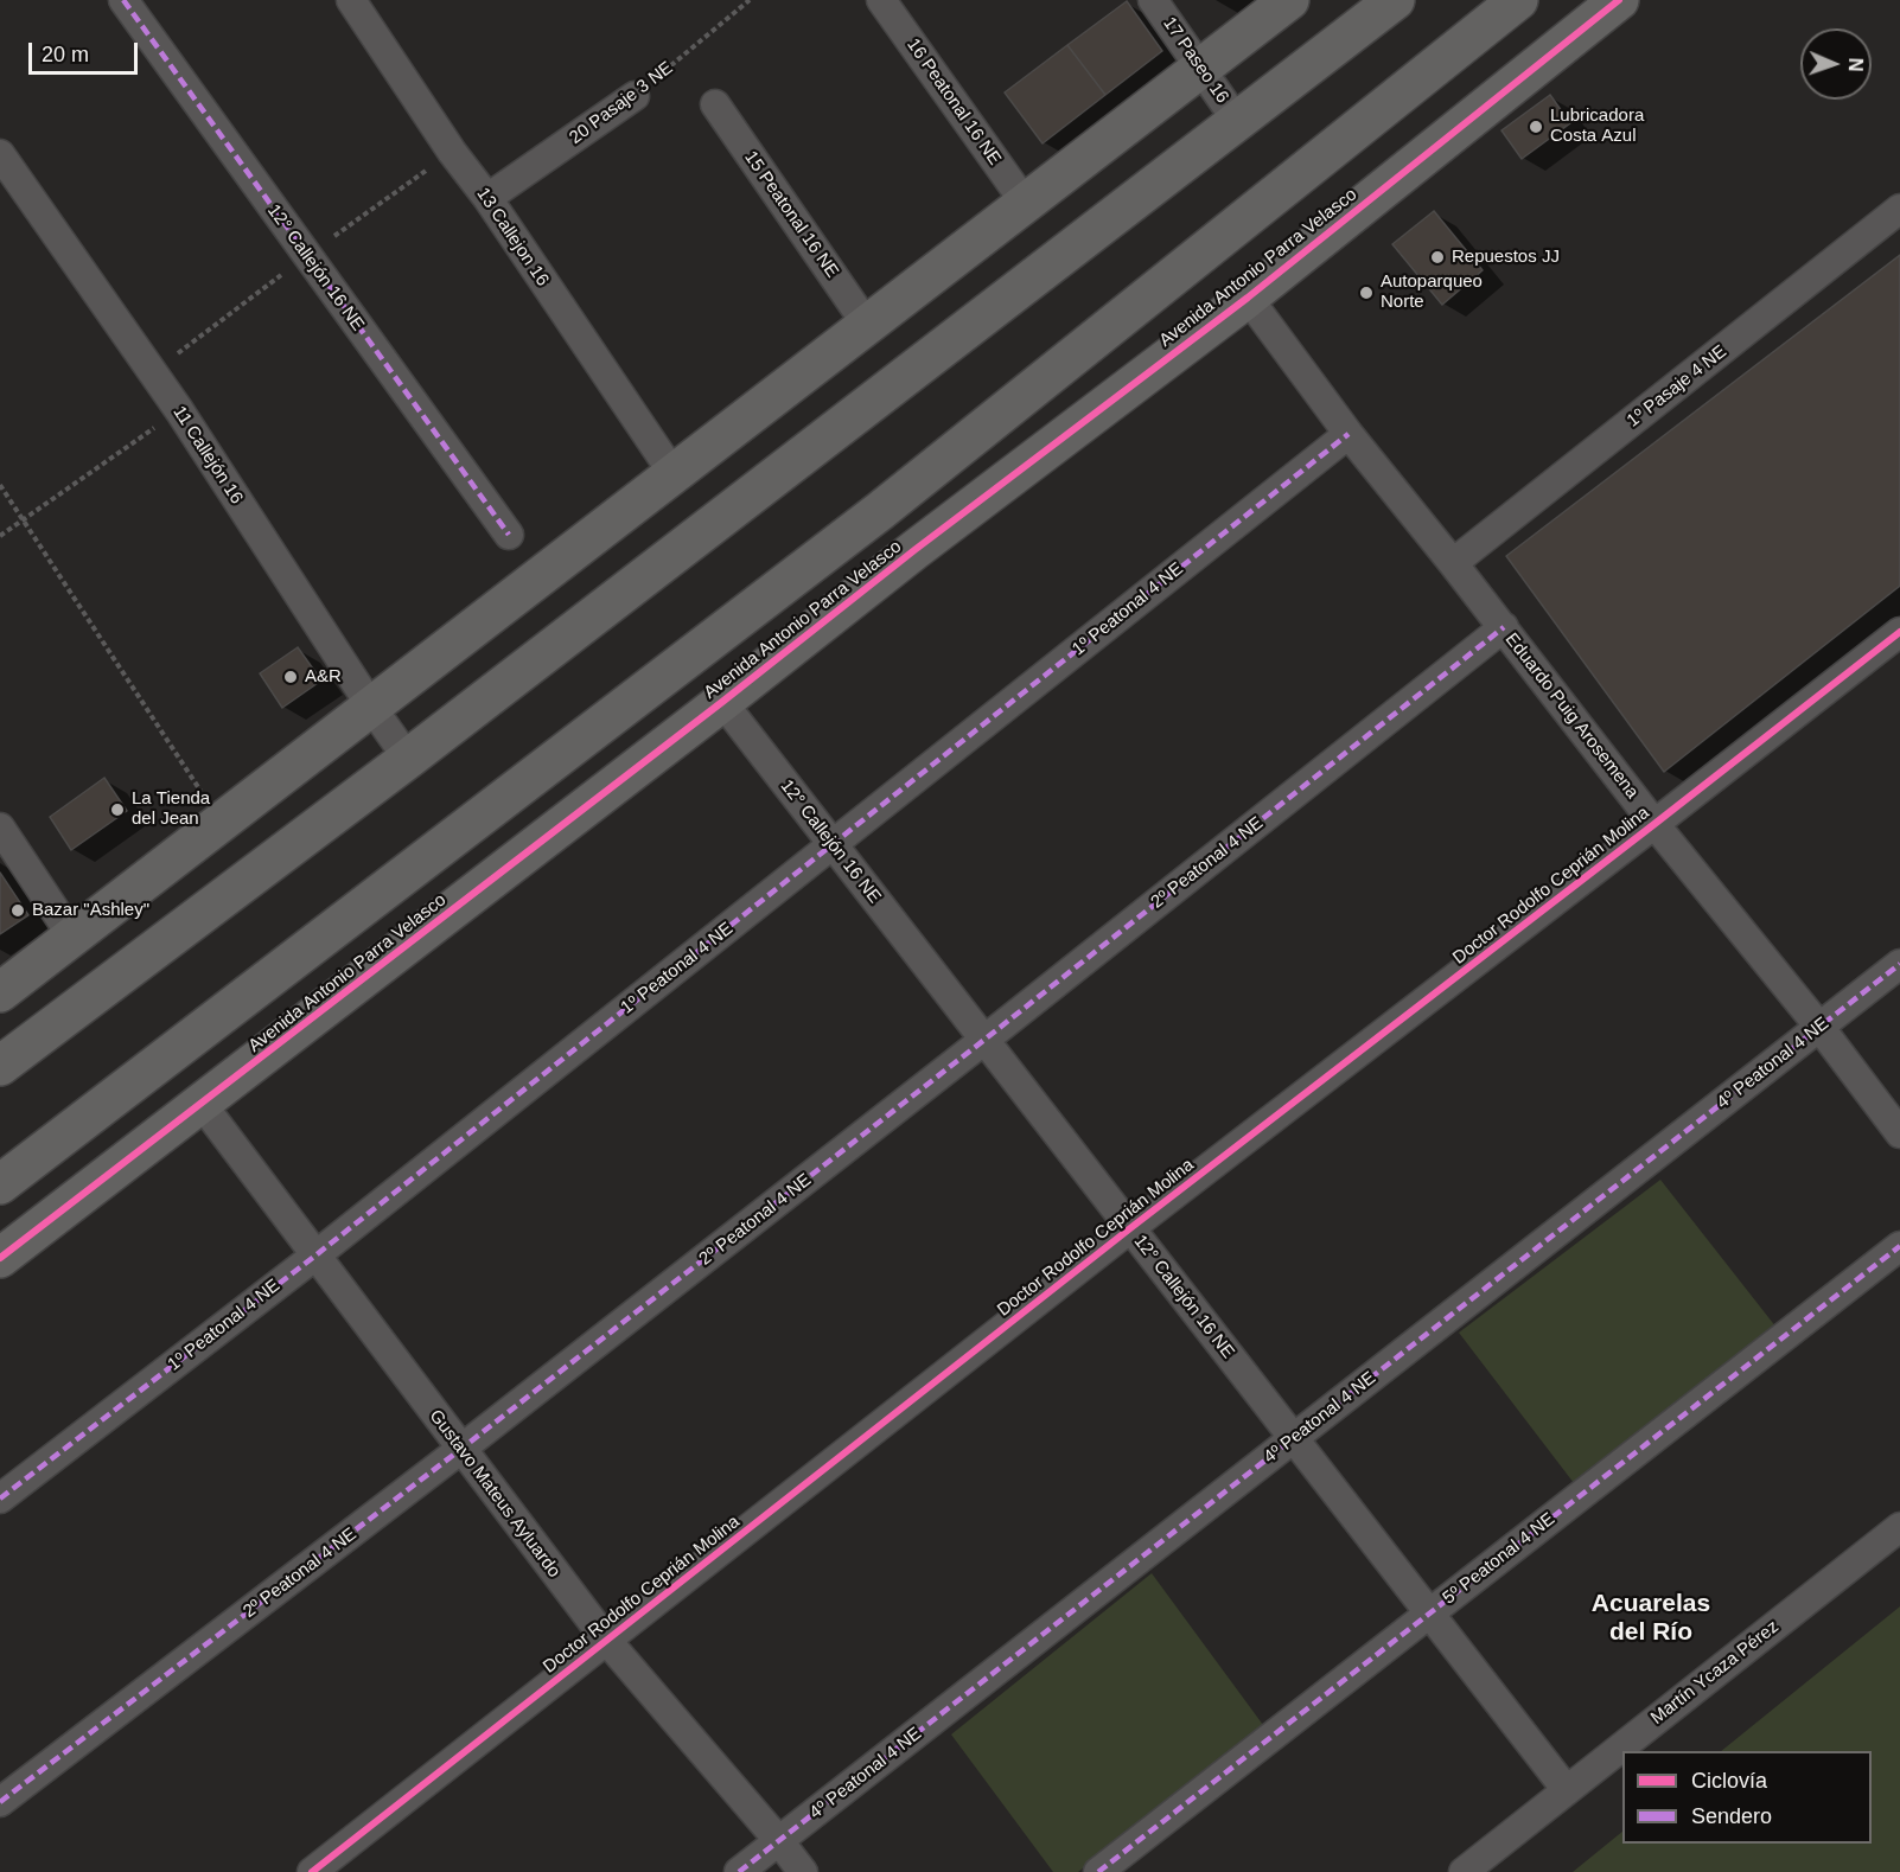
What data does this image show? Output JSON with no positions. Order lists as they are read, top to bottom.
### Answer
{
  "streets": {
    "main road": ["Avenida Antonio Parra Velasco"],
    "street": [
      "17 Paseo 16",
      "16 Peatonal 16 NE",
      "20 Pasaje 3 NE",
      "15 Peatonal 16 NE",
      "13 Callejon 16",
      "12° Callejón 16 NE",
      "1º Pasaje 4 NE",
      "11 Callejón 16",
      "1º Peatonal 4 NE",
      "Eduardo Puig Arosemena",
      "2º Peatonal 4 NE",
      "Doctor Rodolfo Ceprián Molina",
      "4º Peatonal 4 NE",
      "Gustavo Mateus Ayluardo",
      "5º Peatonal 4 NE",
      "Martín Ycaza Pérez"
    ]
  },
  "crossings": [
    ["20 Pasaje 3 NE", "13 Callejon 16"],
    ["12° Callejón 16 NE", "Avenida Antonio Parra Velasco"],
    ["12° Callejón 16 NE", "1º Peatonal 4 NE"],
    ["12° Callejón 16 NE", "2º Peatonal 4 NE"],
    ["12° Callejón 16 NE", "Doctor Rodolfo Ceprián Molina"],
    ["12° Callejón 16 NE", "4º Peatonal 4 NE"],
    ["12° Callejón 16 NE", "5º Peatonal 4 NE"],
    ["12° Callejón 16 NE", "Martín Ycaza Pérez"],
    ["Avenida Antonio Parra Velasco", "Eduardo Puig Arosemena"],
    ["Avenida Antonio Parra Velasco", "Gustavo Mateus Ayluardo"],
    ["1º Pasaje 4 NE", "Eduardo Puig Arosemena"],
    ["1º Peatonal 4 NE", "Eduardo Puig Arosemena"],
    ["1º Peatonal 4 NE", "Gustavo Mateus Ayluardo"],
    ["Eduardo Puig Arosemena", "2º Peatonal 4 NE"],
    ["Eduardo Puig Arosemena", "Doctor Rodolfo Ceprián Molina"],
    ["Eduardo Puig Arosemena", "4º Peatonal 4 NE"],
    ["2º Peatonal 4 NE", "Gustavo Mateus Ayluardo"],
    ["Doctor Rodolfo Ceprián Molina", "Gustavo Mateus Ayluardo"],
    ["4º Peatonal 4 NE", "Gustavo Mateus Ayluardo"]
  ],
  "districts": ["Acuarelas del Río"],
  "places": [
    "Lubricadora Costa Azul",
    "Repuestos JJ",
    "Autoparqueo Norte",
    "A&R",
    "La Tienda del Jean",
    "Bazar \"Ashley\""
  ],
  "legend": ["Ciclovía", "Sendero"],
  "scale_bar": "20 m",
  "north": "right"
}
